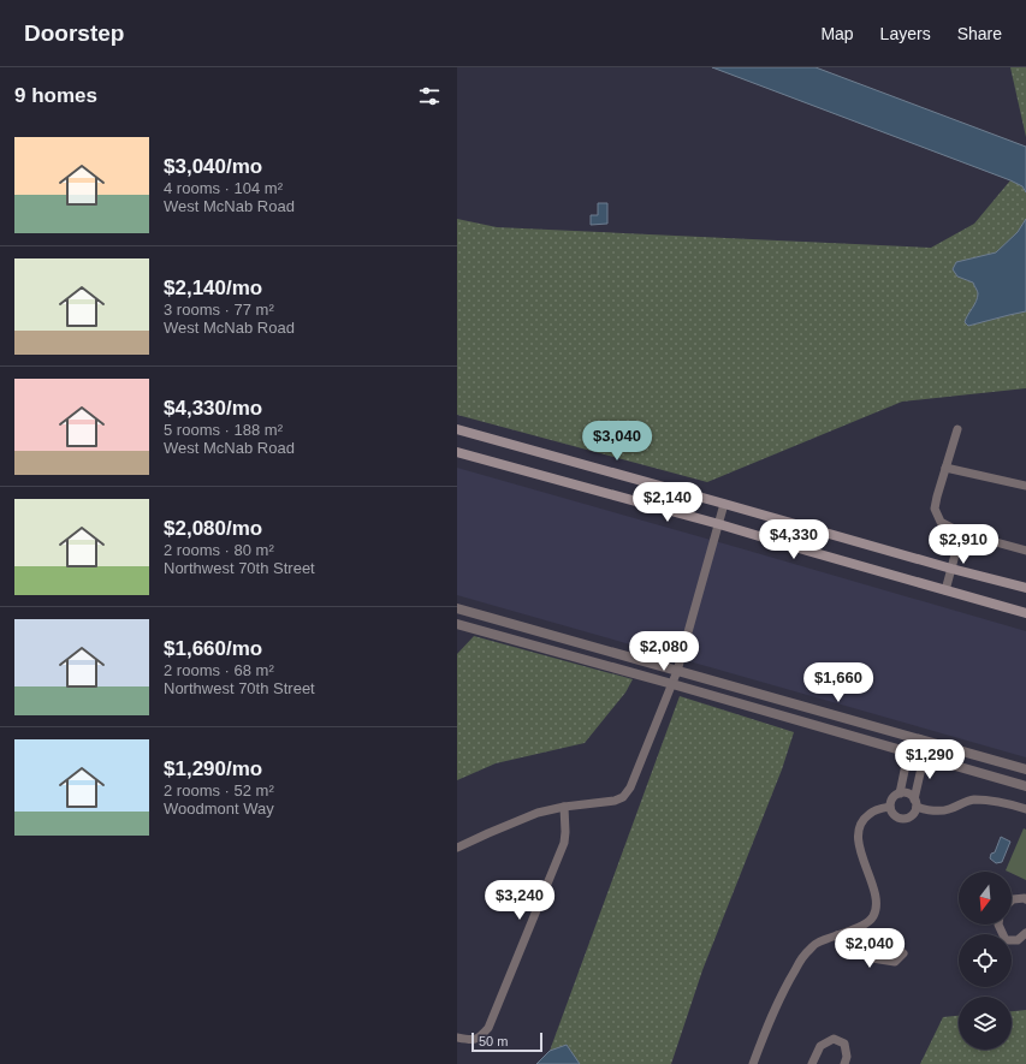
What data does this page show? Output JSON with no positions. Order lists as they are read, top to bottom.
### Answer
{
  "scale_bar": "50 m",
  "north": "bottom",
  "page": {
    "header": "Doorstep",
    "nav": ["Map", "Layers", "Share"],
    "heading": "9 homes",
    "list": [
      {
        "name": "$3,040/mo",
        "note": "4 rooms · 104 m² · West McNab Road"
      },
      {
        "name": "$2,140/mo",
        "note": "3 rooms · 77 m² · West McNab Road"
      },
      {
        "name": "$4,330/mo",
        "note": "5 rooms · 188 m² · West McNab Road"
      },
      {
        "name": "$2,080/mo",
        "note": "2 rooms · 80 m² · Northwest 70th Street"
      },
      {
        "name": "$1,660/mo",
        "note": "2 rooms · 68 m² · Northwest 70th Street"
      },
      {
        "name": "$1,290/mo",
        "note": "2 rooms · 52 m² · Woodmont Way"
      }
    ],
    "price": [
      "$3,040",
      "$2,140",
      "$4,330",
      "$2,910",
      "$2,080",
      "$1,660",
      "$1,290",
      "$3,240",
      "$2,040"
    ],
    "scale": "50 m"
  }
}
